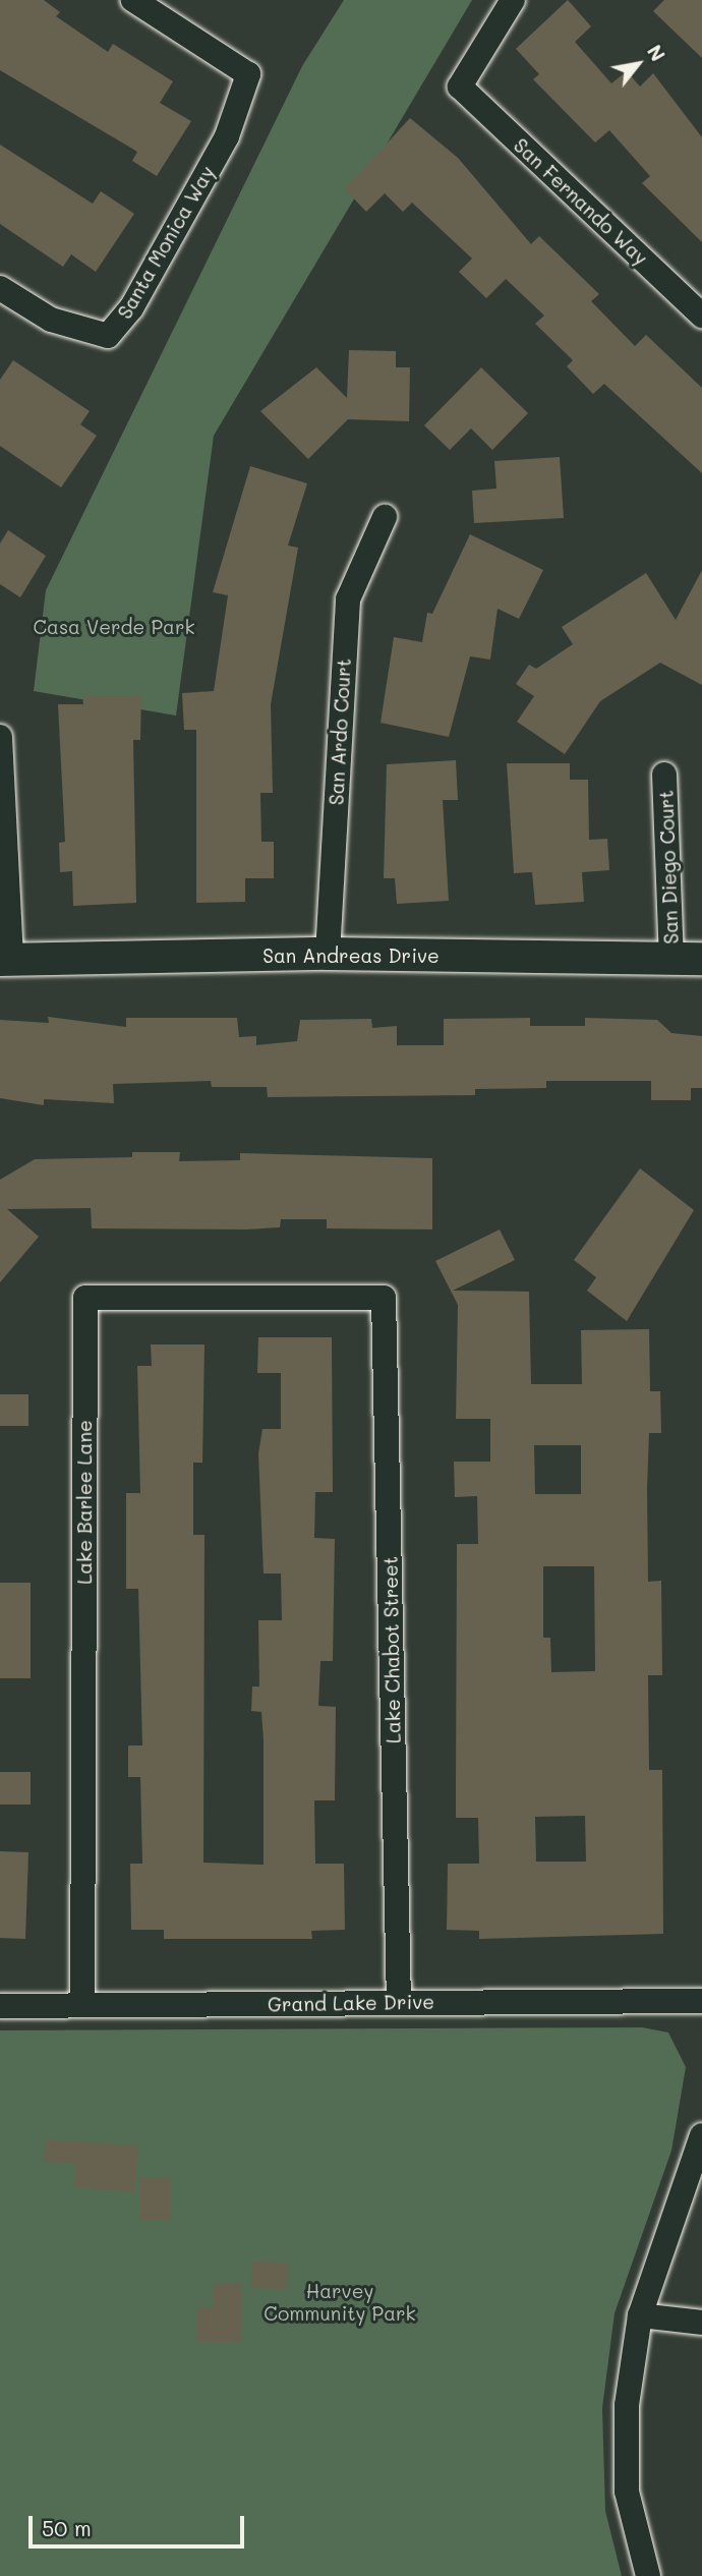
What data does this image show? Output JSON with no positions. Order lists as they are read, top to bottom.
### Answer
{
  "streets": {
    "street": [
      "San Fernando Way",
      "Santa Monica Way",
      "San Ardo Court",
      "San Diego Court",
      "San Andreas Drive",
      "Lake Barlee Lane",
      "Lake Chabot Street",
      "Grand Lake Drive"
    ]
  },
  "crossings": [
    ["San Ardo Court", "San Andreas Drive"],
    ["San Diego Court", "San Andreas Drive"],
    ["Lake Barlee Lane", "Lake Chabot Street"],
    ["Lake Barlee Lane", "Grand Lake Drive"],
    ["Lake Chabot Street", "Grand Lake Drive"]
  ],
  "parks": ["Casa Verde Park", "Harvey Community Park"],
  "scale_bar": "50 m",
  "north": "top right"
}
